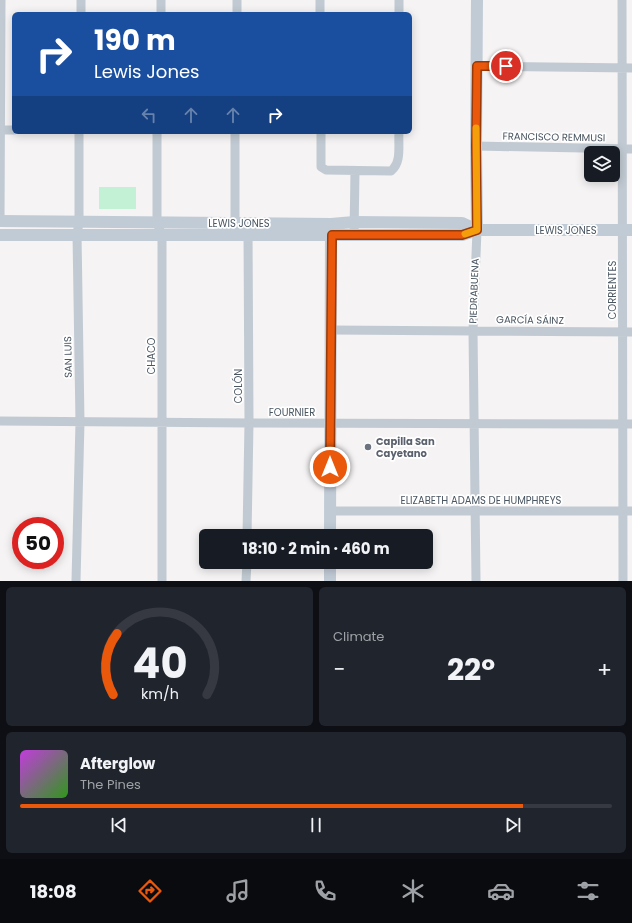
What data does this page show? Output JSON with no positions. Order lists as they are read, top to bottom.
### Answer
{
  "streets": {
    "main road": ["LEWIS JONES", "PIEDRABUENA"],
    "street": [
      "FRANCISCO REMMUSI",
      "CORRIENTES",
      "GARCÍA SÁINZ",
      "CHACO",
      "SAN LUIS",
      "COLÓN",
      "FOURNIER",
      "ELIZABETH ADAMS DE HUMPHREYS"
    ]
  },
  "crossings": [
    ["FRANCISCO REMMUSI", "CORRIENTES"],
    ["FRANCISCO REMMUSI", "PIEDRABUENA"],
    ["LEWIS JONES", "CORRIENTES"],
    ["LEWIS JONES", "PIEDRABUENA"],
    ["LEWIS JONES", "CHACO"],
    ["LEWIS JONES", "SAN LUIS"],
    ["LEWIS JONES", "COLÓN"],
    ["CORRIENTES", "GARCÍA SÁINZ"],
    ["CORRIENTES", "FOURNIER"],
    ["CORRIENTES", "ELIZABETH ADAMS DE HUMPHREYS"],
    ["PIEDRABUENA", "GARCÍA SÁINZ"],
    ["PIEDRABUENA", "FOURNIER"],
    ["PIEDRABUENA", "ELIZABETH ADAMS DE HUMPHREYS"],
    ["CHACO", "FOURNIER"],
    ["SAN LUIS", "FOURNIER"],
    ["COLÓN", "FOURNIER"]
  ],
  "places": ["Capilla San Cayetano"],
  "page": {
    "turn": ["190 m", "Lewis Jones"],
    "limit": "50",
    "trip": "18:10 · 2 min · 460 m",
    "tile": "Climate",
    "heat": ["−", "22°", "+"],
    "song": ["Afterglow", "The Pines"],
    "tabs": "18:08",
    "gauge": ["40", "km/h"]
  }
}
